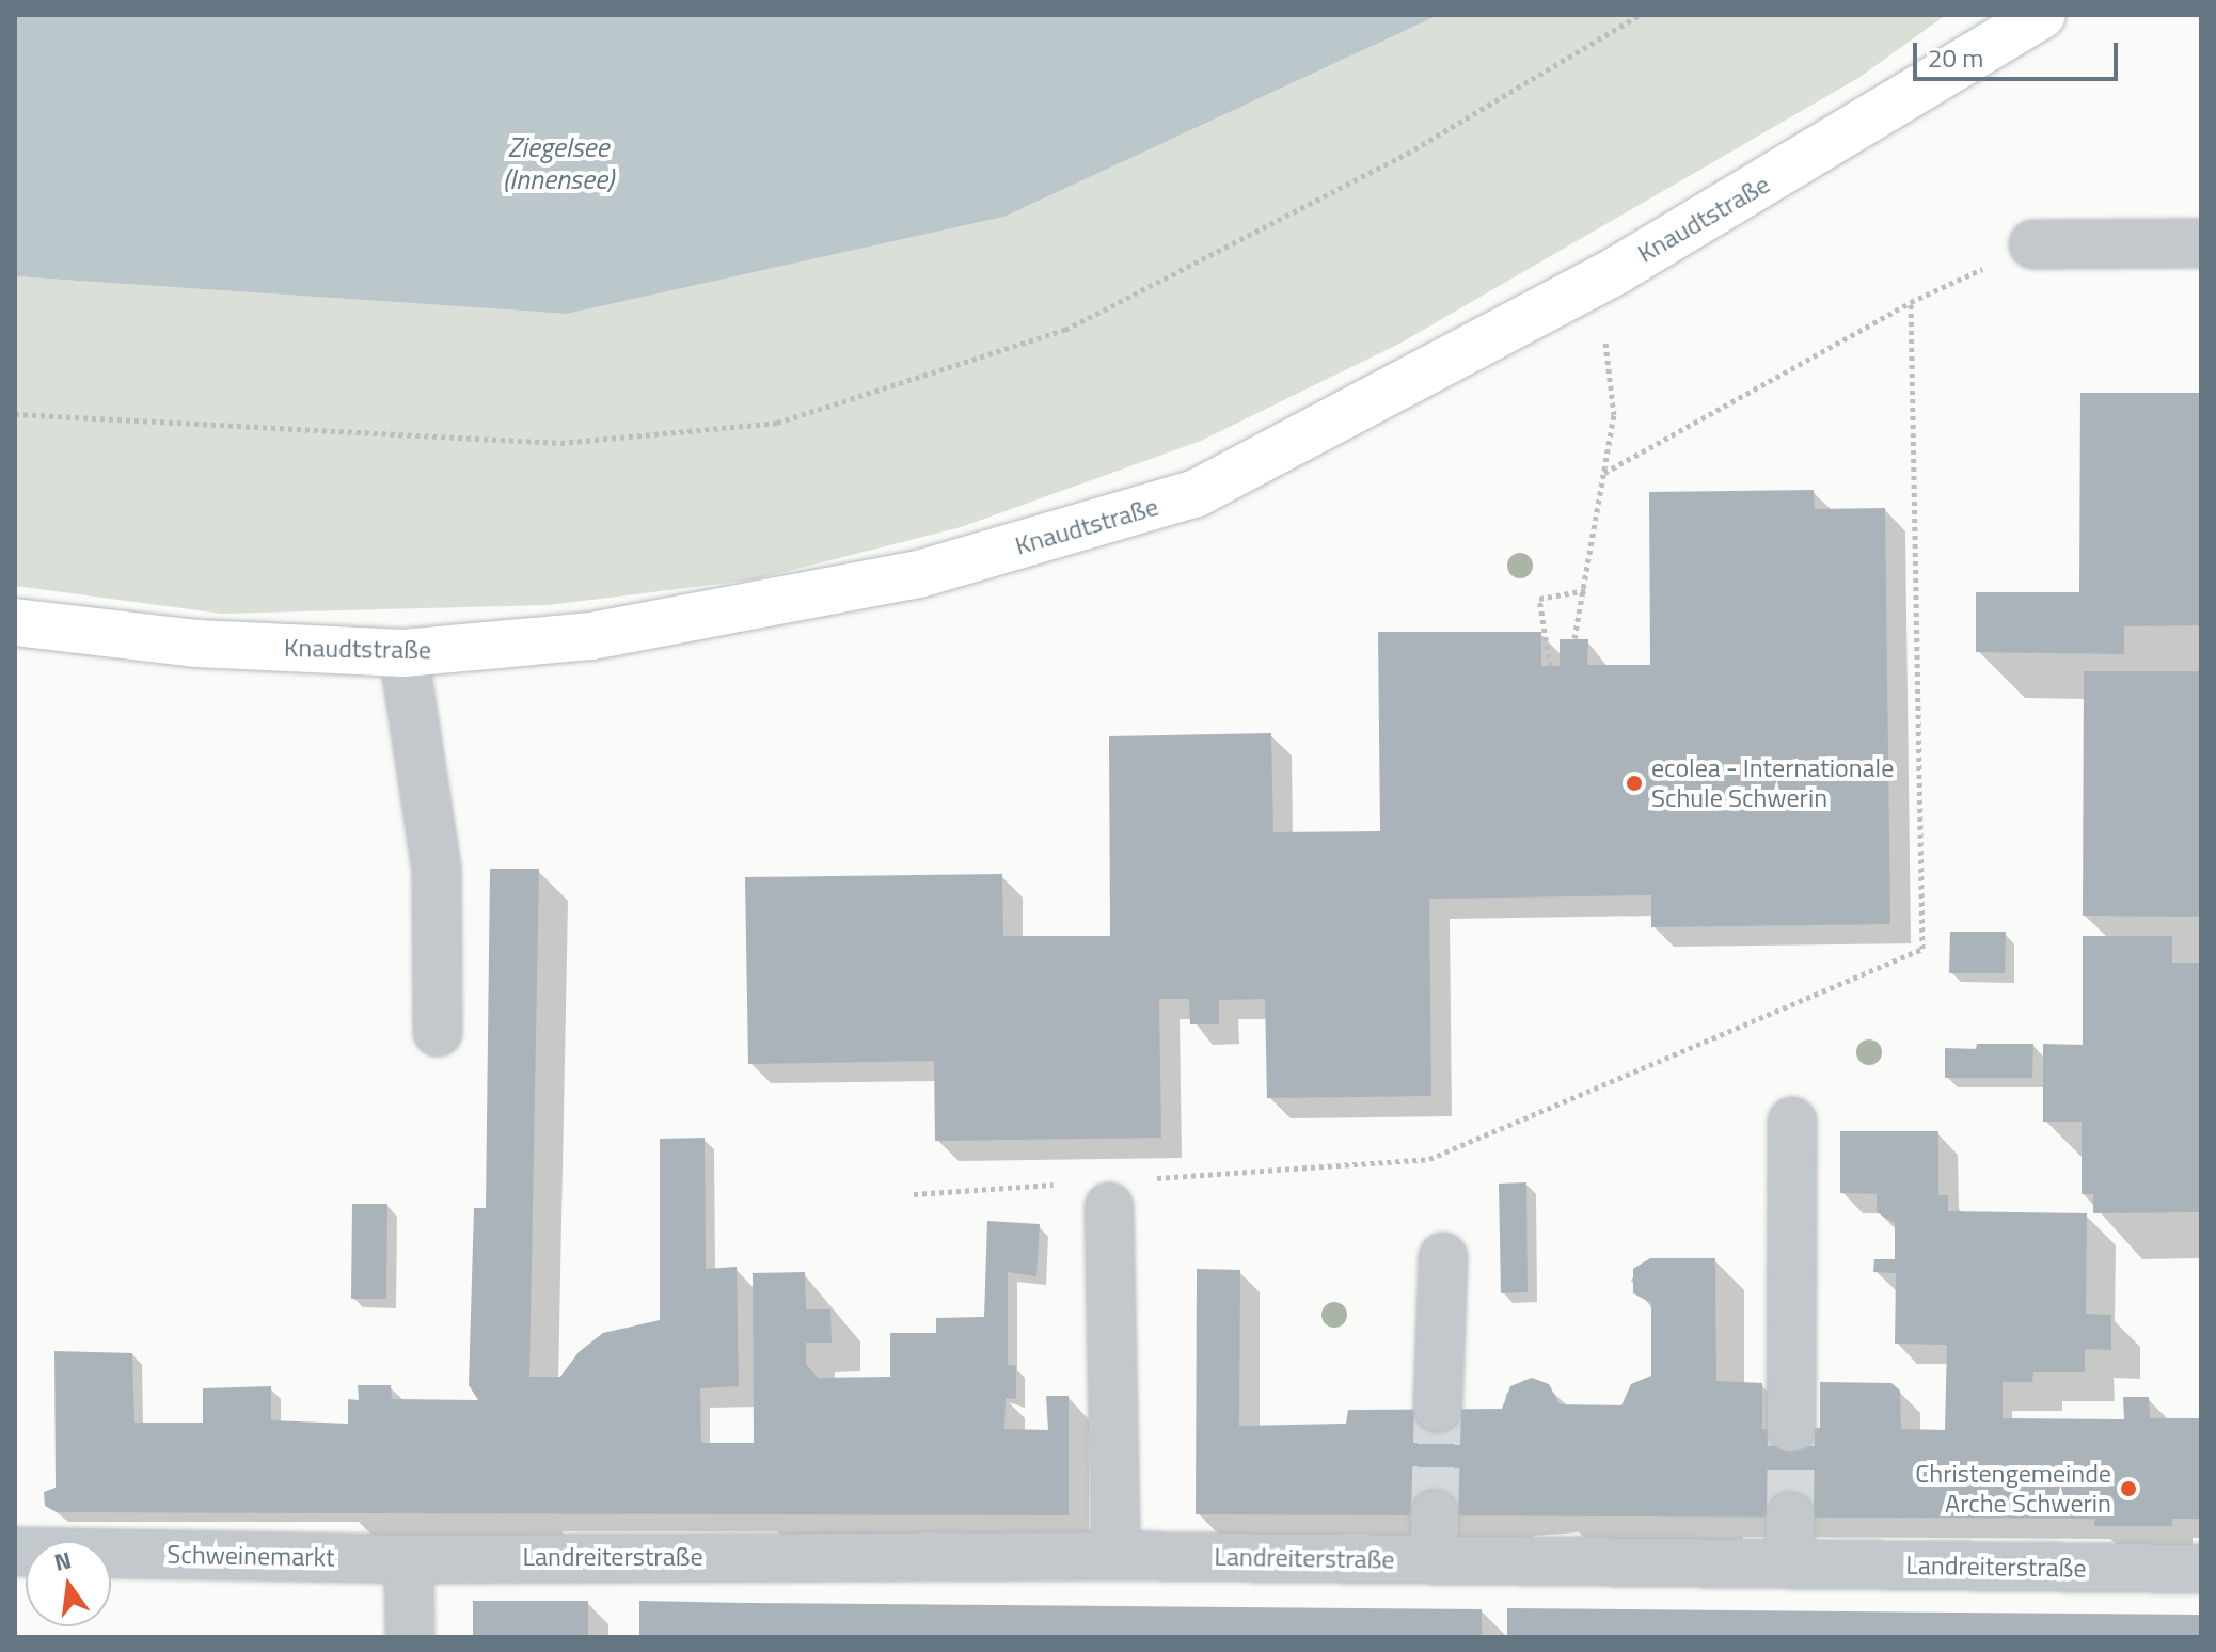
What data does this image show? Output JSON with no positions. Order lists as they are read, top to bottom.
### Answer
{
  "streets": {
    "main road": ["Knaudtstraße"],
    "street": ["Schweinemarkt", "Landreiterstraße"]
  },
  "crossings": [
    ["Schweinemarkt", "Landreiterstraße"]
  ],
  "water": ["Ziegelsee (Innensee)"],
  "places": ["ecolea - Internationale Schule Schwerin", "Christengemeinde Arche Schwerin"],
  "scale_bar": "20 m",
  "north": "top"
}
